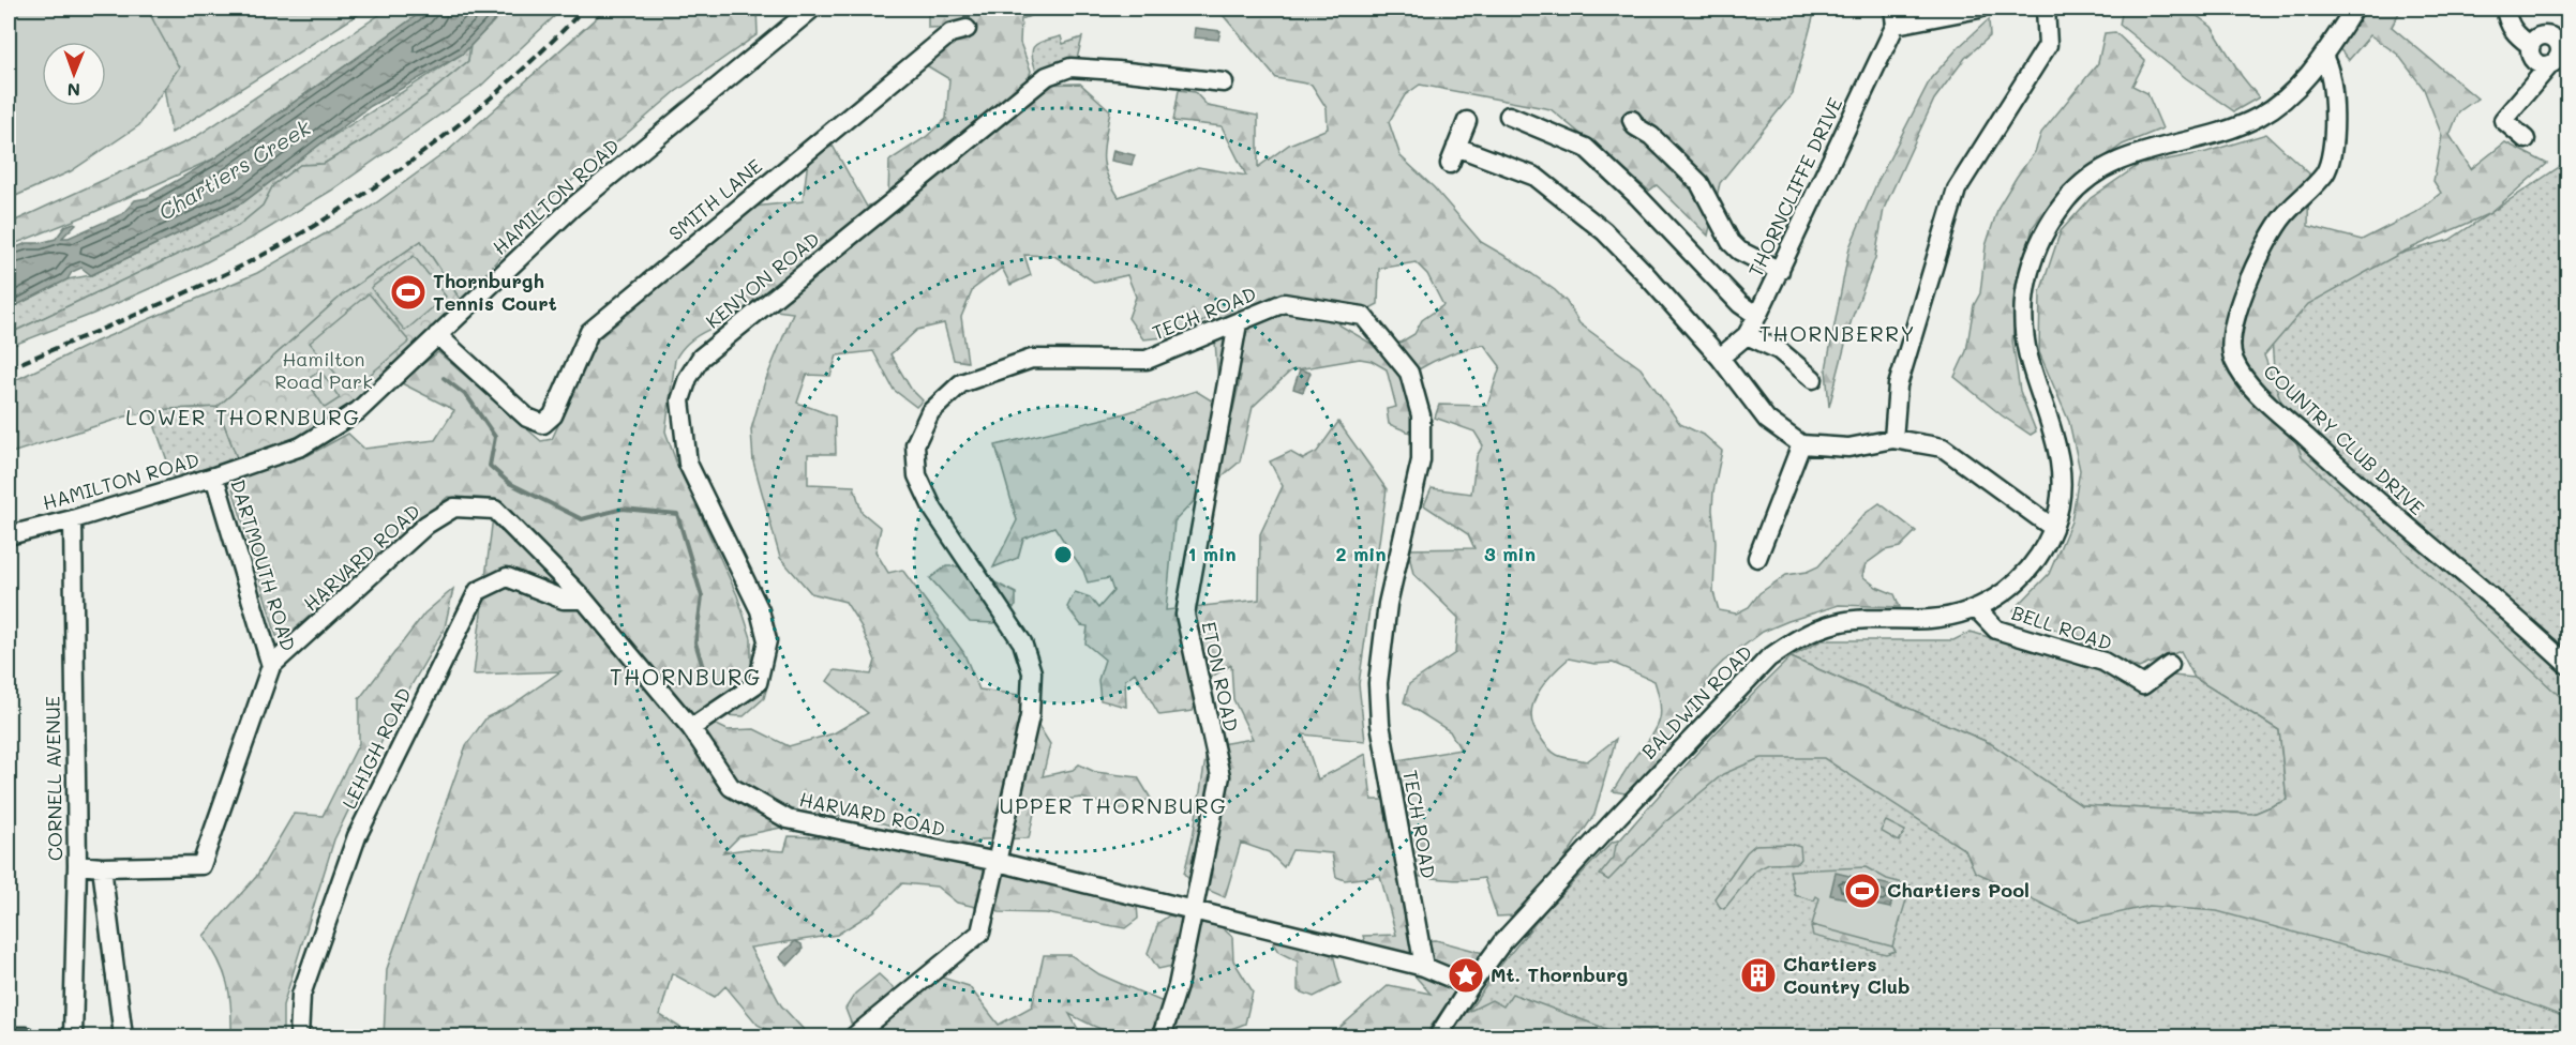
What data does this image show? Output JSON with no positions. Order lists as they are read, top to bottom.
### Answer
{
  "streets": {
    "street": [
      "THORNCLIFFE DRIVE",
      "HAMILTON ROAD",
      "SMITH LANE",
      "KENYON ROAD",
      "TECH ROAD",
      "COUNTRY CLUB DRIVE",
      "HARVARD ROAD",
      "DARTMOUTH ROAD",
      "BELL ROAD",
      "ETON ROAD",
      "BALDWIN ROAD",
      "LEHIGH ROAD",
      "CORNELL AVENUE"
    ]
  },
  "crossings": [
    ["HAMILTON ROAD", "SMITH LANE"],
    ["HAMILTON ROAD", "DARTMOUTH ROAD"],
    ["HAMILTON ROAD", "CORNELL AVENUE"],
    ["KENYON ROAD", "HARVARD ROAD"],
    ["TECH ROAD", "HARVARD ROAD"],
    ["TECH ROAD", "ETON ROAD"],
    ["COUNTRY CLUB DRIVE", "BALDWIN ROAD"],
    ["HARVARD ROAD", "DARTMOUTH ROAD"],
    ["HARVARD ROAD", "ETON ROAD"],
    ["HARVARD ROAD", "BALDWIN ROAD"],
    ["HARVARD ROAD", "LEHIGH ROAD"],
    ["BELL ROAD", "BALDWIN ROAD"]
  ],
  "districts": [
    "THORNBERRY",
    "LOWER THORNBURG",
    "THORNBURG",
    "UPPER THORNBURG"
  ],
  "water": ["Chartiers Creek"],
  "parks": ["Hamilton Road Park"],
  "places": {
    "sports": ["Thornburgh Tennis Court", "Chartiers Pool"],
    "place": ["Mt. Thornburg"],
    "building": ["Chartiers Country Club"]
  },
  "north": "bottom",
  "rings": ["1 min", "2 min", "3 min"]
}
